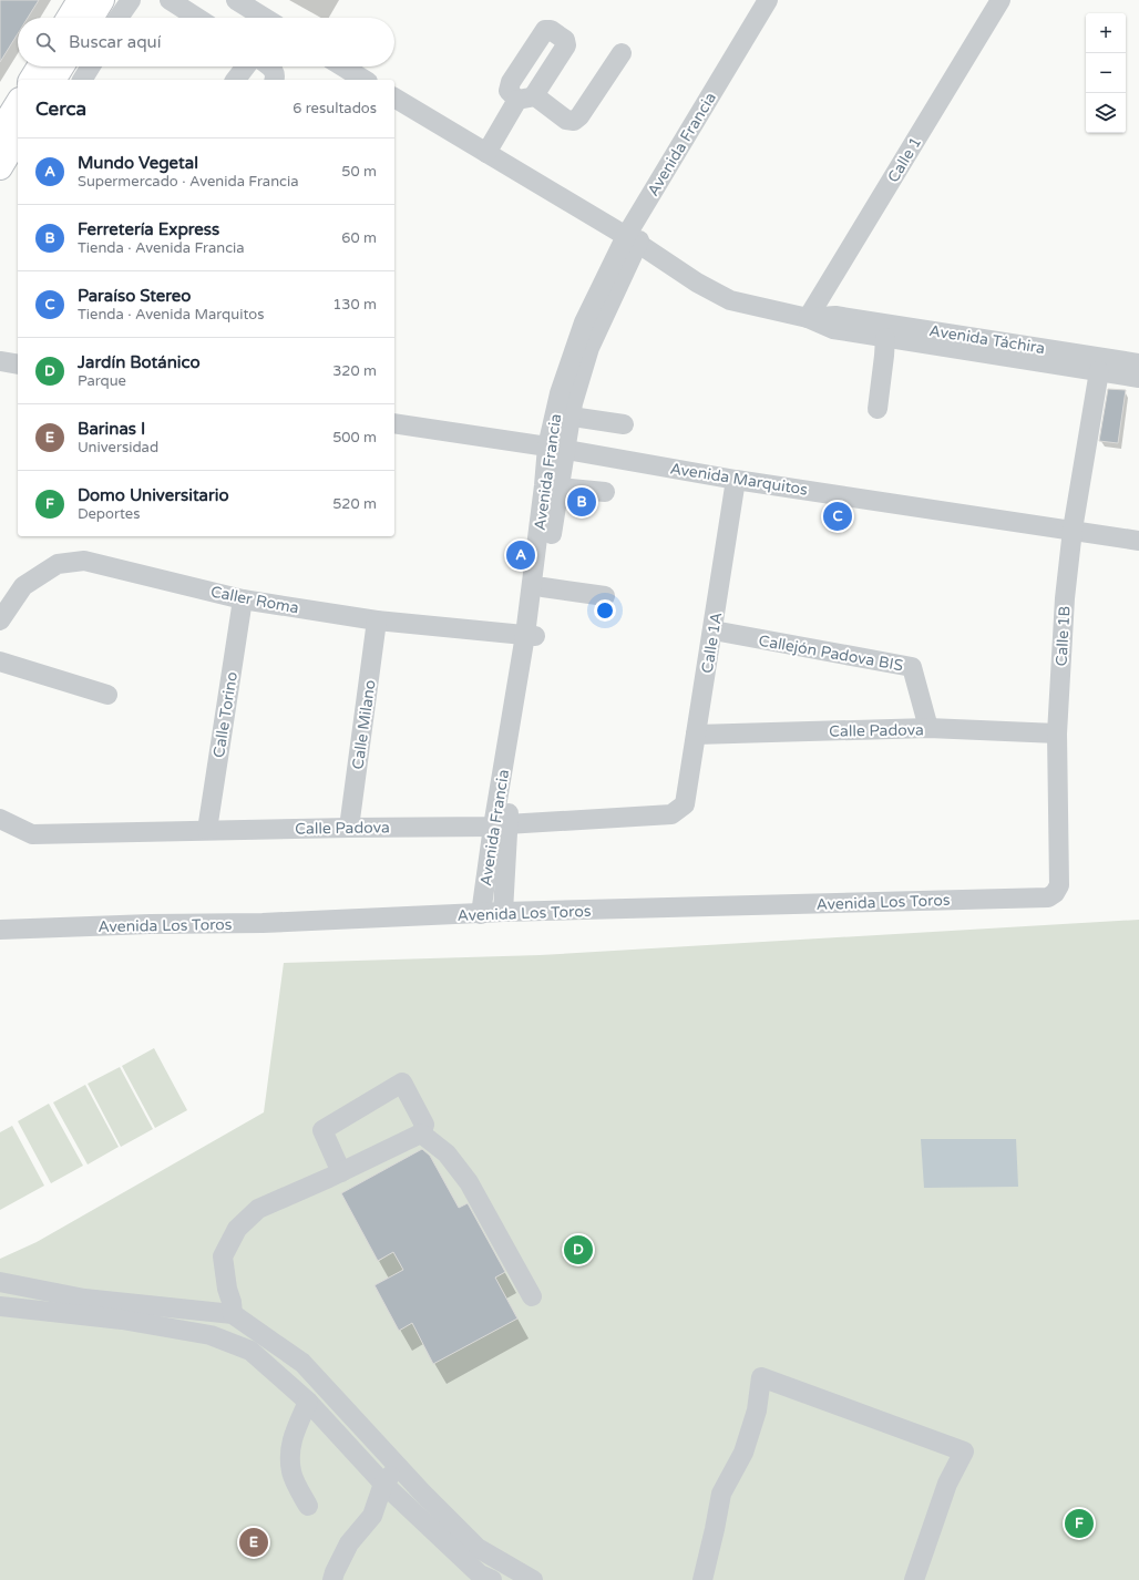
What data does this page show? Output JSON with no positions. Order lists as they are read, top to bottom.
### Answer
{
  "streets": {
    "street": [
      "Avenida Francia",
      "Calle 1",
      "Avenida Táchira",
      "Avenida Marquitos",
      "Caller Roma",
      "Calle 1B",
      "Calle 1A",
      "Callejón Padova BIS",
      "Calle Torino",
      "Calle Milano",
      "Calle Padova",
      "Avenida Los Toros"
    ]
  },
  "crossings": [
    ["Avenida Francia", "Avenida Marquitos"],
    ["Avenida Francia", "Caller Roma"],
    ["Avenida Francia", "Calle Padova"],
    ["Avenida Francia", "Avenida Los Toros"],
    ["Avenida Marquitos", "Calle 1B"],
    ["Avenida Marquitos", "Calle 1A"],
    ["Caller Roma", "Calle Torino"],
    ["Caller Roma", "Calle Milano"],
    ["Calle 1B", "Calle Padova"],
    ["Calle 1B", "Avenida Los Toros"],
    ["Calle 1A", "Callejón Padova BIS"],
    ["Calle 1A", "Calle Padova"],
    ["Callejón Padova BIS", "Calle Padova"],
    ["Calle Torino", "Calle Padova"],
    ["Calle Milano", "Calle Padova"]
  ],
  "page": {
    "map_buttons": ["+", "−"],
    "search": "Buscar aquí",
    "heading": ["Cerca", "6 resultados"],
    "list": [
      {
        "mark": "A",
        "name": "Mundo Vegetal",
        "note": "Supermercado · Avenida Francia",
        "value": "50 m"
      },
      {
        "mark": "B",
        "name": "Ferretería Express",
        "note": "Tienda · Avenida Francia",
        "value": "60 m"
      },
      {
        "mark": "C",
        "name": "Paraíso Stereo",
        "note": "Tienda · Avenida Marquitos",
        "value": "130 m"
      },
      {
        "mark": "D",
        "name": "Jardín Botánico",
        "note": "Parque",
        "value": "320 m"
      },
      {
        "mark": "E",
        "name": "Barinas I",
        "note": "Universidad",
        "value": "500 m"
      },
      {
        "mark": "F",
        "name": "Domo Universitario",
        "note": "Deportes",
        "value": "520 m"
      }
    ],
    "pins": [
      "B",
      "C",
      "A",
      "D",
      "F",
      "E"
    ]
  }
}
